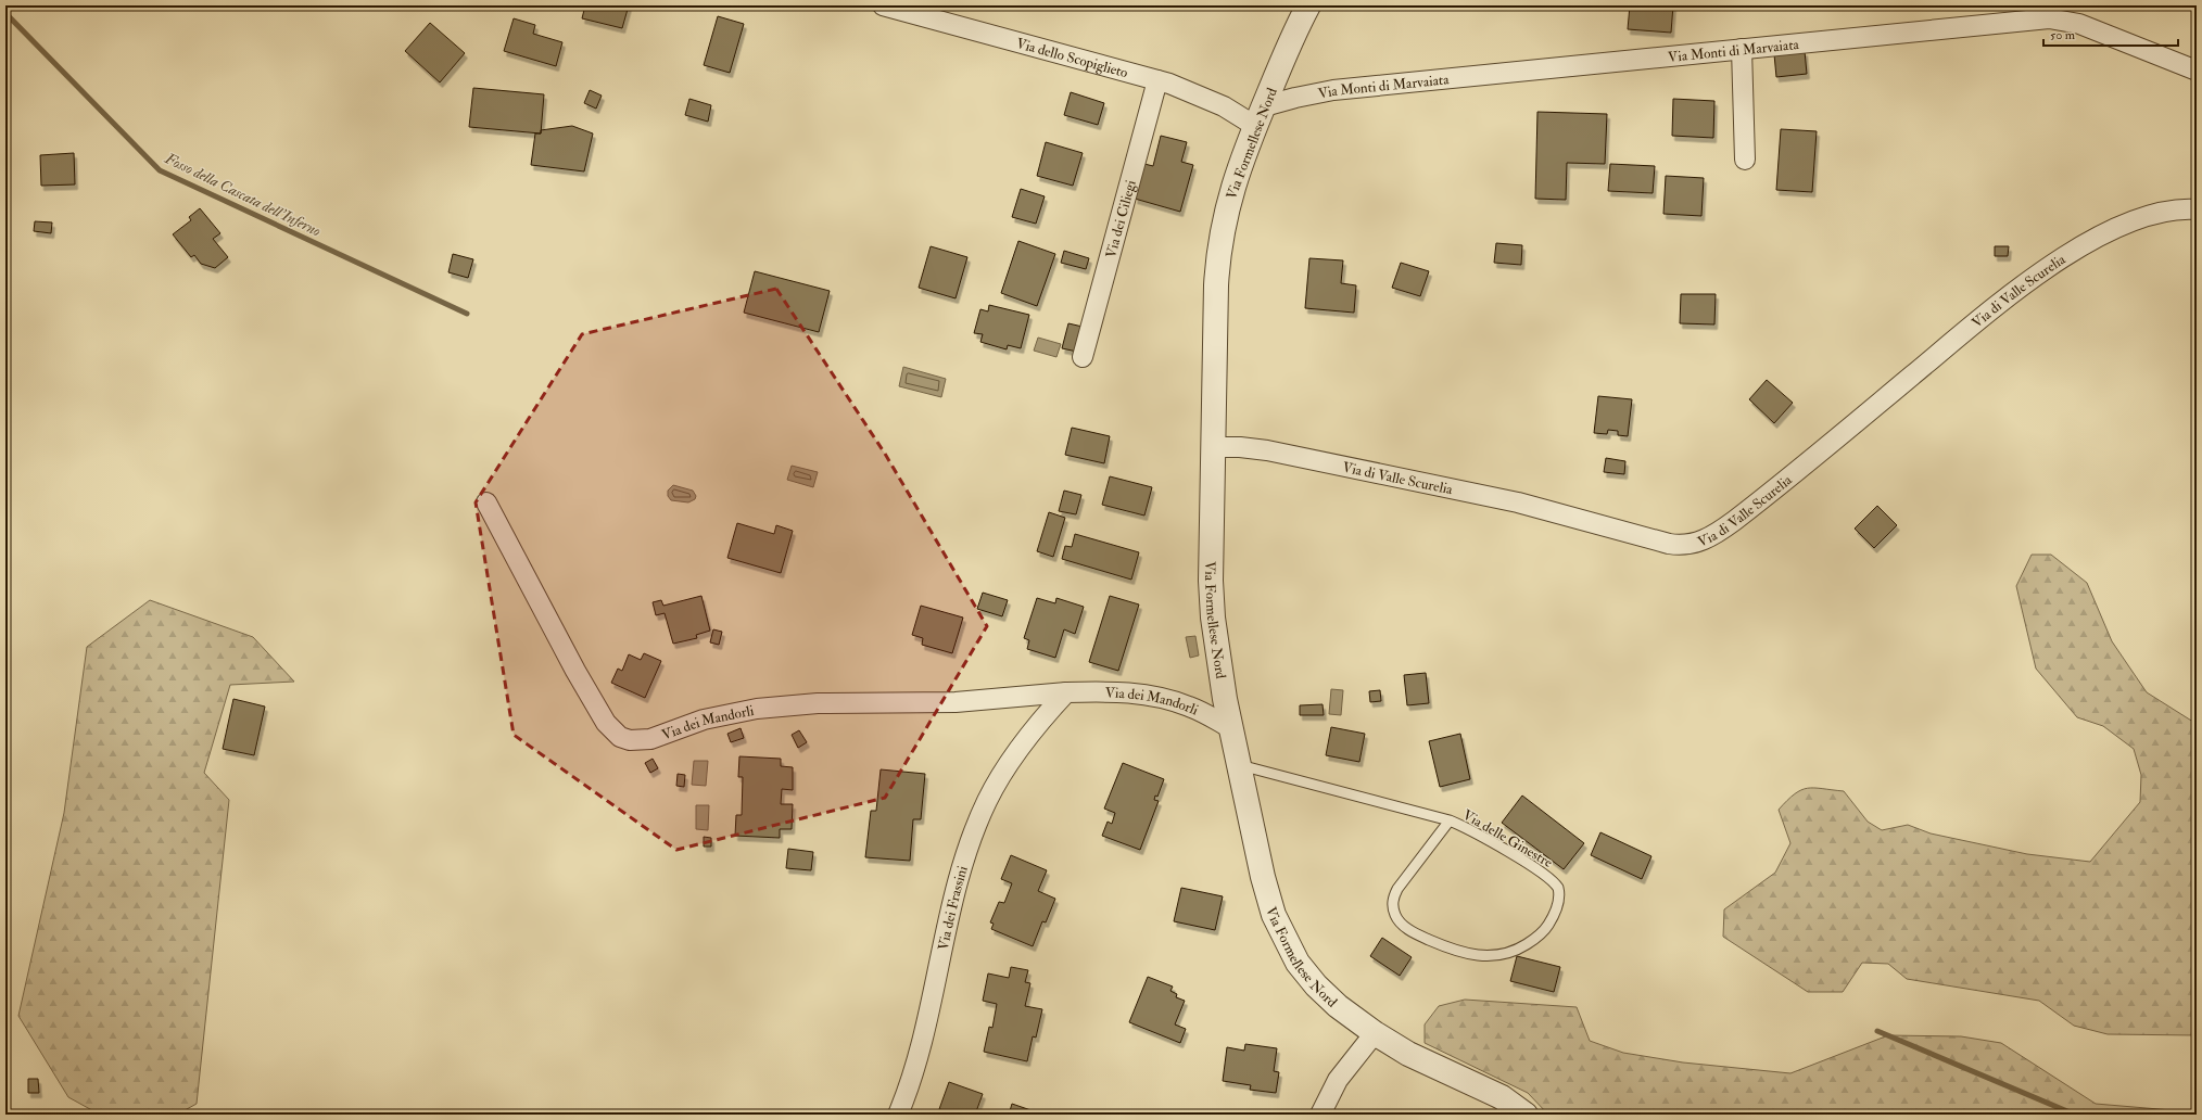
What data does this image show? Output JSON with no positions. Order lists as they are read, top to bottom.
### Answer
{
  "streets": {
    "street": [
      "Via Monti di Marvaiata",
      "Via dello Scopiglieto",
      "Via Formellese Nord",
      "Via dei Ciliegi",
      "Via di Valle Scurelia",
      "Via dei Mandorli",
      "Via dei Frassini"
    ],
    "lane": ["Via delle Ginestre"]
  },
  "crossings": [
    ["Via Monti di Marvaiata", "Via dello Scopiglieto"],
    ["Via Monti di Marvaiata", "Via Formellese Nord"],
    ["Via dello Scopiglieto", "Via Formellese Nord"],
    ["Via dello Scopiglieto", "Via dei Ciliegi"],
    ["Via Formellese Nord", "Via di Valle Scurelia"],
    ["Via Formellese Nord", "Via dei Mandorli"],
    ["Via Formellese Nord", "Via delle Ginestre"],
    ["Via dei Mandorli", "Via dei Frassini"]
  ],
  "water": ["Fosso della Cascata dell'Inferno"],
  "scale_bar": "50 m"
}
